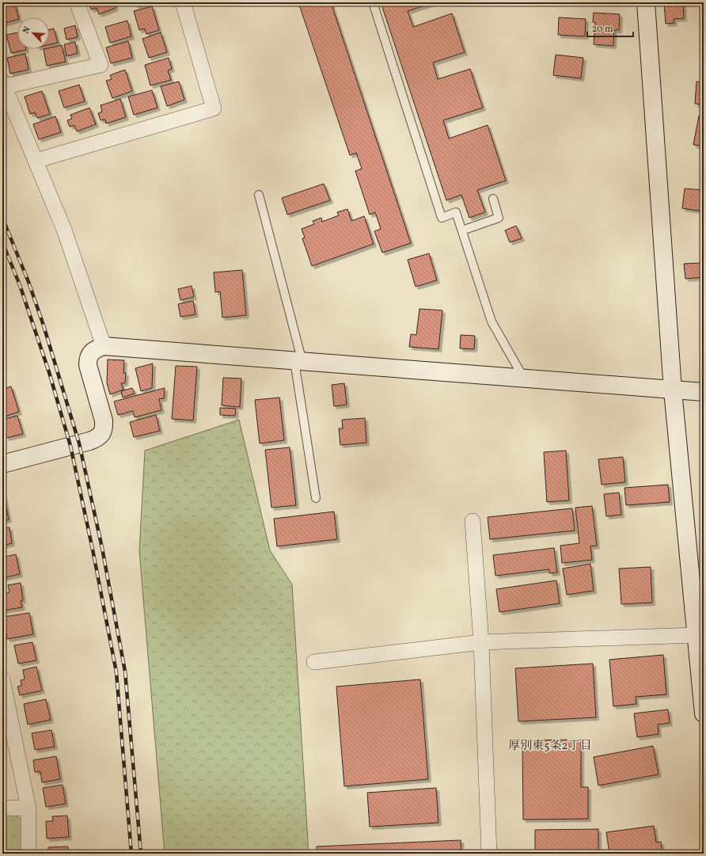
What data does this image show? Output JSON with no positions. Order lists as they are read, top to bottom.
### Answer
{
  "districts": ["厚別東5条2丁目"],
  "scale_bar": "20 m",
  "north": "top left"
}
